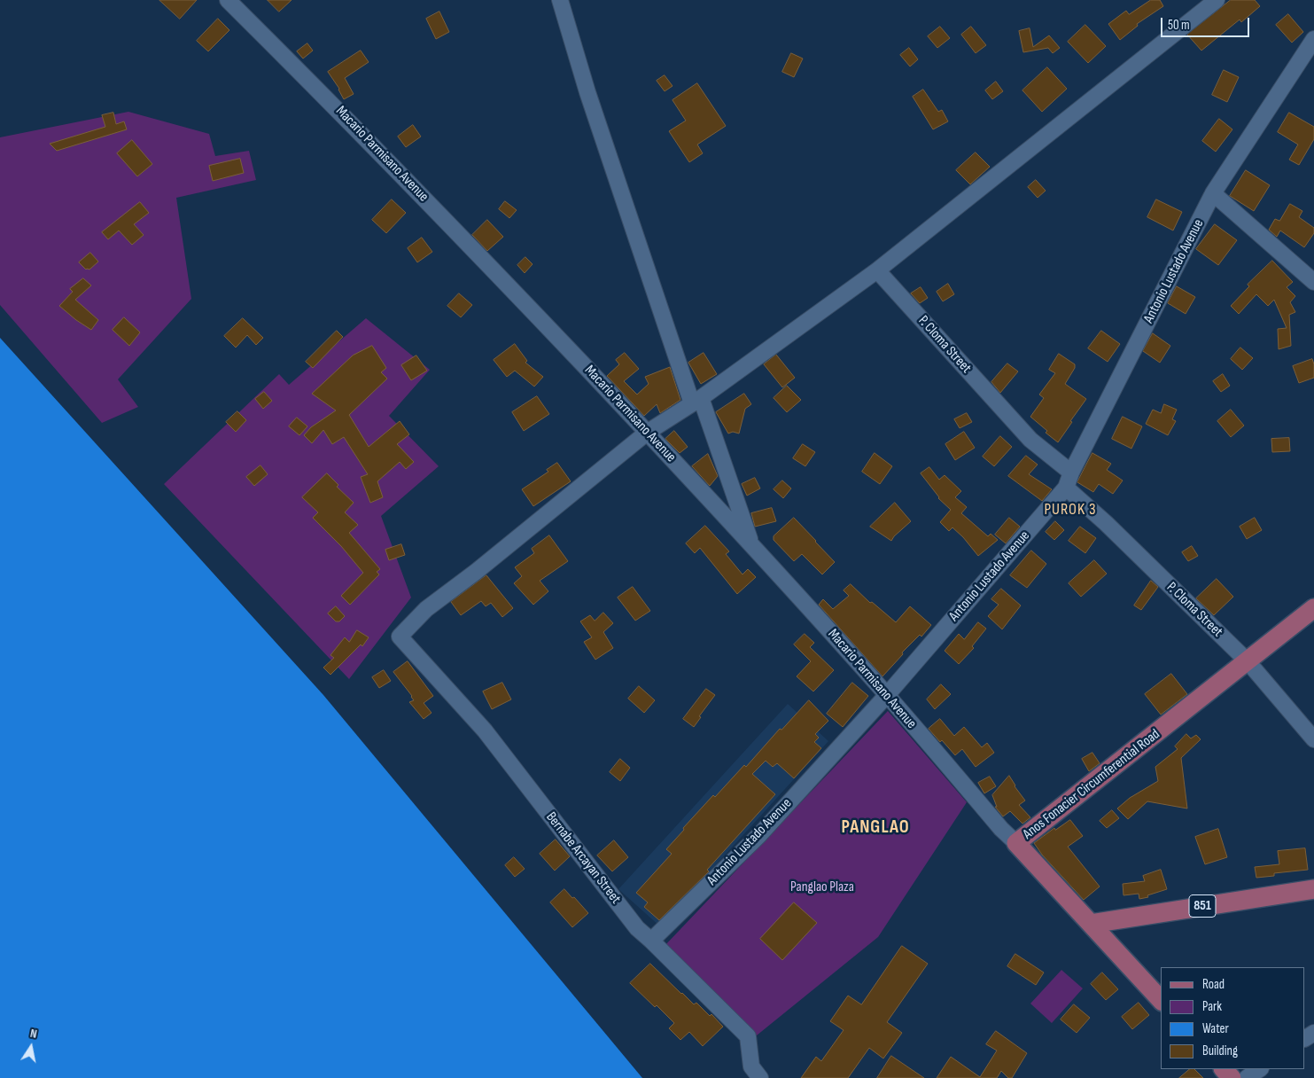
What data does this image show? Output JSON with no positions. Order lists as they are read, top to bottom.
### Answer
{
  "streets": {
    "main road": ["Anos Fonacier Circumferential Road", "851"],
    "street": [
      "Macario Parmisano Avenue",
      "Antonio Lustado Avenue",
      "P. Cloma Street",
      "Bernabe Arcayan Street"
    ]
  },
  "crossings": [
    ["Macario Parmisano Avenue", "Antonio Lustado Avenue"],
    ["Macario Parmisano Avenue", "Anos Fonacier Circumferential Road"],
    ["Macario Parmisano Avenue", "Bernabe Arcayan Street"],
    ["Antonio Lustado Avenue", "P. Cloma Street"],
    ["Antonio Lustado Avenue", "Bernabe Arcayan Street"],
    ["P. Cloma Street", "Anos Fonacier Circumferential Road"],
    ["Anos Fonacier Circumferential Road", "851"]
  ],
  "districts": ["PUROK 3", "PANGLAO"],
  "parks": ["Panglao Plaza"],
  "legend": [
    "Road",
    "Park",
    "Water",
    "Building"
  ],
  "scale_bar": "50 m",
  "north": "top"
}
